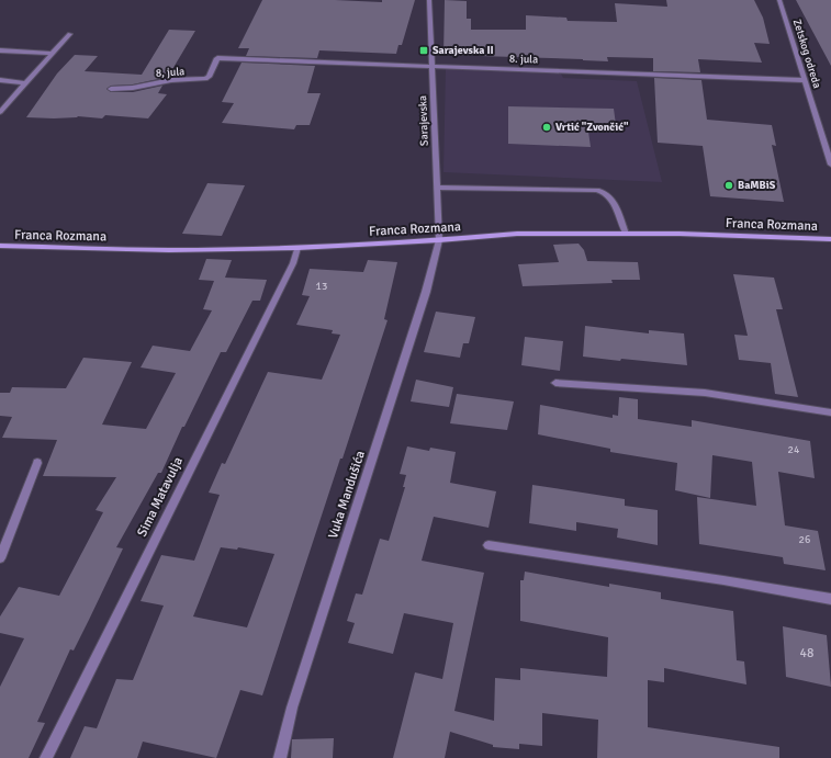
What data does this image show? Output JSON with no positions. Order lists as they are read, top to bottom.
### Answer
{
  "streets": {
    "street": [
      "Zetskog odreda",
      "8. jula",
      "8, jula",
      "Sarajevska",
      "Franca Rozmana",
      "Vuka Mandušića",
      "Sima Matavulja"
    ]
  },
  "crossings": [
    ["Zetskog odreda", "8. jula"],
    ["8. jula", "8, jula"],
    ["8. jula", "Sarajevska"],
    ["Sarajevska", "Franca Rozmana"],
    ["Sarajevska", "Vuka Mandušića"],
    ["Franca Rozmana", "Vuka Mandušića"],
    ["Franca Rozmana", "Sima Matavulja"]
  ],
  "places": {
    "transit": ["Sarajevska II"],
    "other": ["Vrtić \"Zvončić\"", "BaMBiS"]
  },
  "house_numbers": [
    "13",
    "24",
    "26",
    "48"
  ]
}
